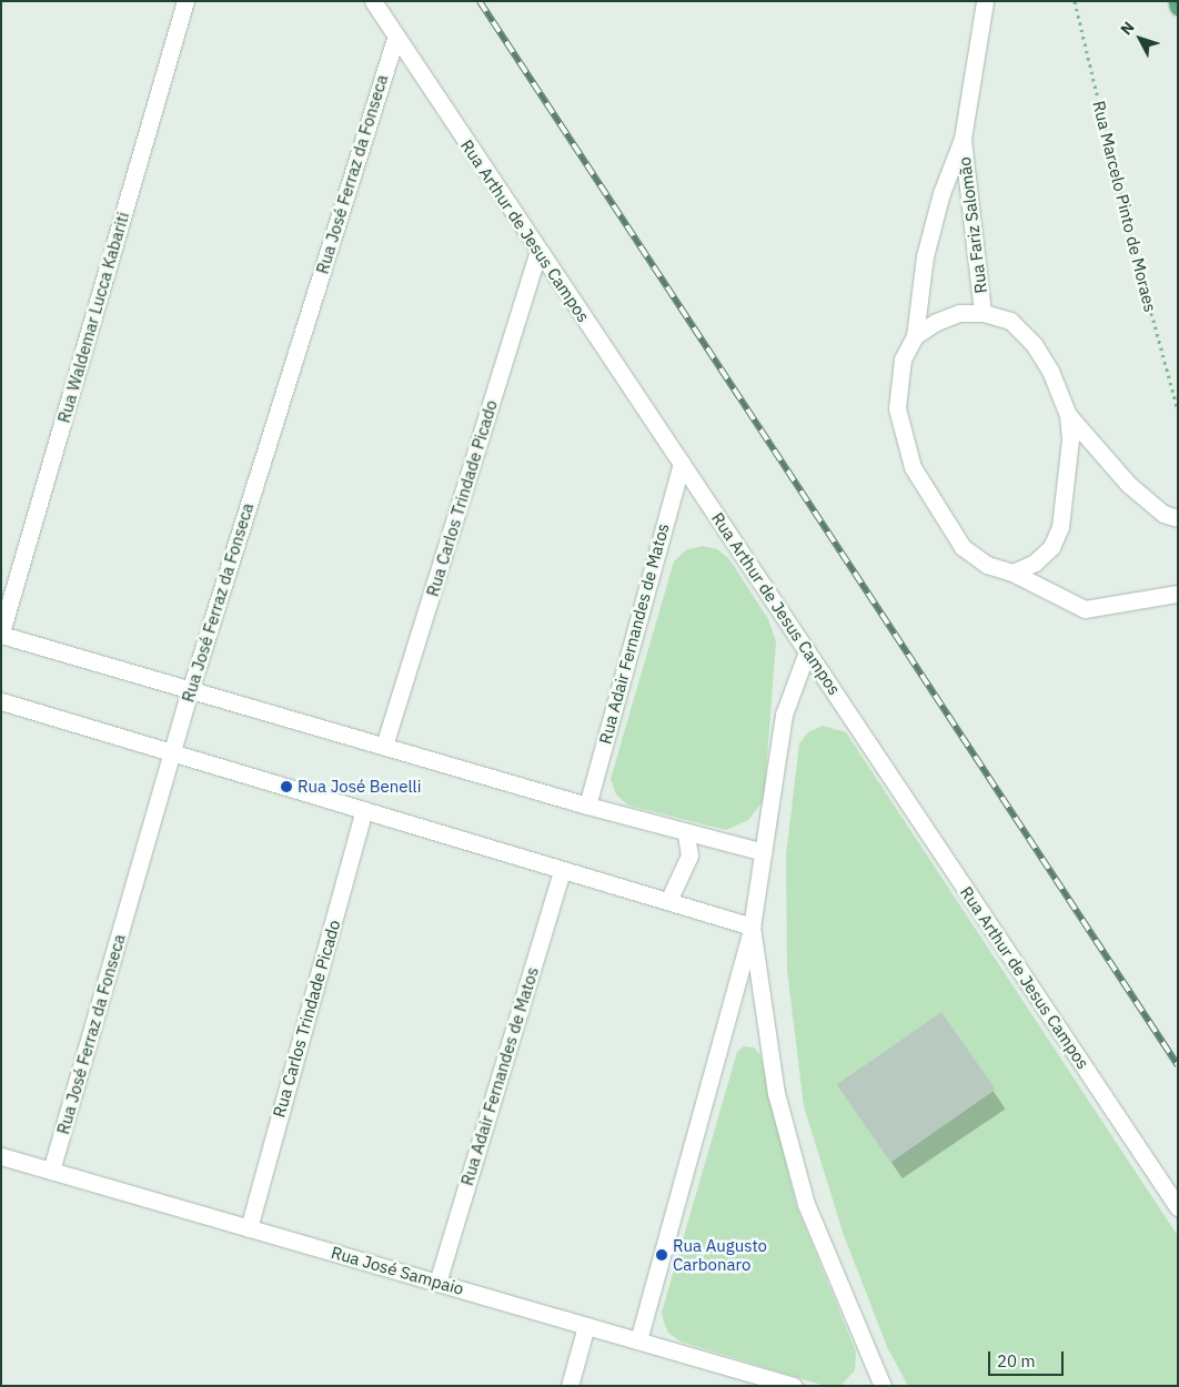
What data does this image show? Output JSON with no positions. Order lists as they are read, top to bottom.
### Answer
{
  "streets": {
    "street": [
      "Rua José Ferraz da Fonseca",
      "Rua Fariz Salomão",
      "Rua Arthur de Jesus Campos",
      "Rua Waldemar Lucca Kabariti",
      "Rua Carlos Trindade Picado",
      "Rua Adair Fernandes de Matos",
      "Rua José Sampaio"
    ],
    "path": ["Rua Marcelo Pinto de Moraes"]
  },
  "crossings": [
    ["Rua José Ferraz da Fonseca", "Rua Arthur de Jesus Campos"],
    ["Rua José Ferraz da Fonseca", "Rua José Sampaio"],
    ["Rua Arthur de Jesus Campos", "Rua Carlos Trindade Picado"],
    ["Rua Arthur de Jesus Campos", "Rua Adair Fernandes de Matos"],
    ["Rua Carlos Trindade Picado", "Rua José Sampaio"],
    ["Rua Adair Fernandes de Matos", "Rua José Sampaio"]
  ],
  "places": ["Rua José Benelli", "Rua Augusto Carbonaro"],
  "scale_bar": "20 m",
  "north": "top left"
}
